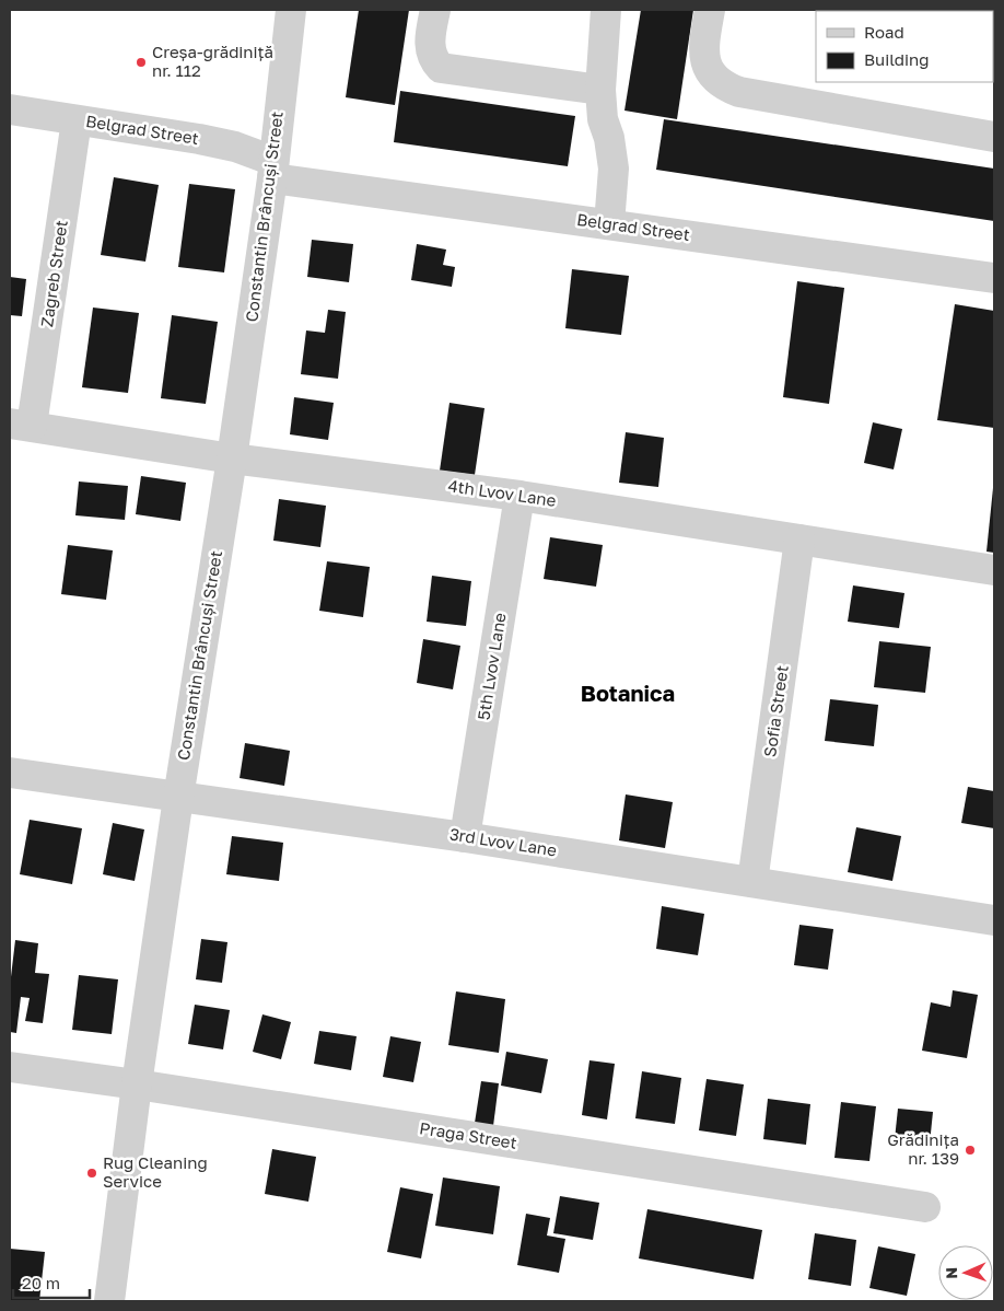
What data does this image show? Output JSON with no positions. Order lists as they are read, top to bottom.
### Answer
{
  "streets": {
    "street": [
      "Belgrad Street",
      "Constantin Brâncuși Street",
      "Zagreb Street",
      "4th Lvov Lane",
      "5th Lvov Lane",
      "Sofia Street",
      "3rd Lvov Lane",
      "Praga Street"
    ]
  },
  "crossings": [
    ["Belgrad Street", "Constantin Brâncuși Street"],
    ["Belgrad Street", "Zagreb Street"],
    ["Constantin Brâncuși Street", "4th Lvov Lane"],
    ["Constantin Brâncuși Street", "3rd Lvov Lane"],
    ["Constantin Brâncuși Street", "Praga Street"],
    ["Zagreb Street", "4th Lvov Lane"],
    ["4th Lvov Lane", "5th Lvov Lane"],
    ["4th Lvov Lane", "Sofia Street"],
    ["5th Lvov Lane", "3rd Lvov Lane"],
    ["Sofia Street", "3rd Lvov Lane"]
  ],
  "districts": ["Botanica"],
  "places": ["Creșa-grădiniță nr. 112", "Grădinița nr. 139", "Rug Cleaning Service"],
  "legend": ["Road", "Building"],
  "scale_bar": "20 m",
  "north": "left"
}
